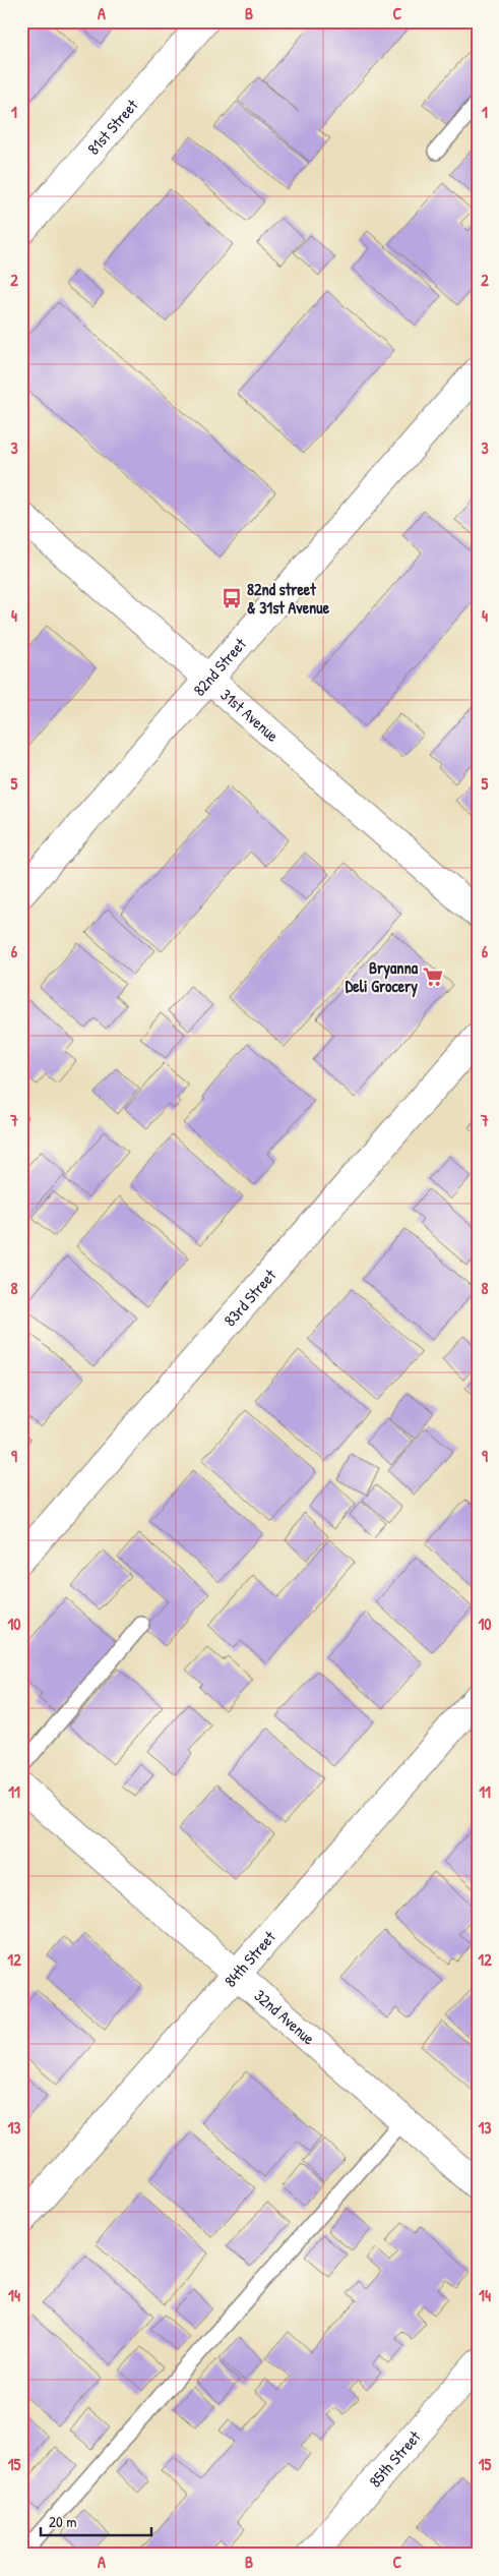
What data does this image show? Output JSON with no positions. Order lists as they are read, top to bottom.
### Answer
{
  "streets": {
    "street": [
      "81st Street",
      "82nd Street",
      "31st Avenue",
      "83rd Street",
      "84th Street",
      "32nd Avenue",
      "85th Street"
    ]
  },
  "crossings": [
    ["82nd Street", "31st Avenue"],
    ["84th Street", "32nd Avenue"]
  ],
  "places": {
    "bus stop": ["82nd street & 31st Avenue"],
    "supermarket": ["Bryanna Deli Grocery"]
  },
  "scale_bar": "20 m",
  "grid": {
    "columns": ["A", "B", "C"],
    "rows": [
      "1",
      "2",
      "3",
      "4",
      "5",
      "6",
      "7",
      "8",
      "9",
      "10",
      "11",
      "12",
      "13",
      "14",
      "15"
    ]
  }
}
